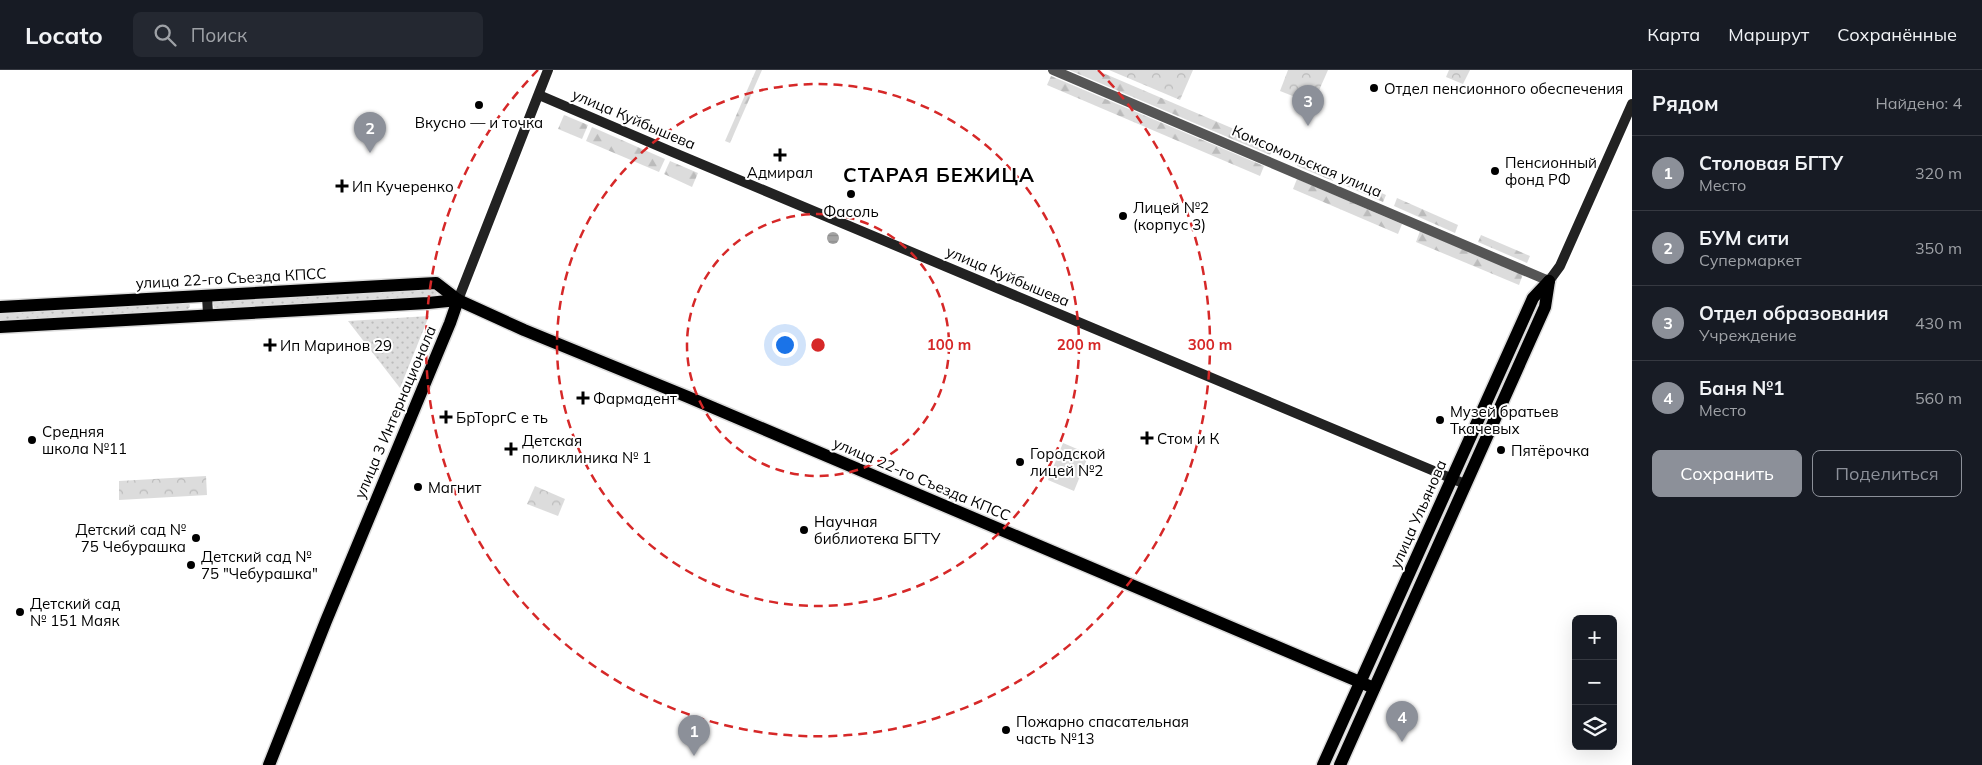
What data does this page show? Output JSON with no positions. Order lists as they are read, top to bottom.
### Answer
{
  "streets": {
    "main road": [
      "улица Куйбышева",
      "улица 22-го Съезда КПСС",
      "улица 3 Интернационала",
      "улица Ульянова"
    ],
    "street": ["Комсомольская улица"]
  },
  "crossings": [
    ["улица Куйбышева", "улица 3 Интернационала"],
    ["улица Куйбышева", "улица Ульянова"],
    ["Комсомольская улица", "улица Ульянова"],
    ["улица 22-го Съезда КПСС", "улица 3 Интернационала"],
    ["улица 22-го Съезда КПСС", "улица Ульянова"]
  ],
  "districts": ["CТАРАЯ БЕЖИЦА"],
  "places": {
    "other": [
      "Отдел пенсионного обеспечения",
      "Вкусно — и точка",
      "Пенсионный фонд РФ",
      "Фасоль",
      "Лицей №2 (корпус 3)",
      "Музей братьев Ткачевых",
      "Средняя школа №11",
      "Пятёрочка",
      "Городской лицей №2",
      "Магнит",
      "Научная библиотека БГТУ",
      "Детский сад № 75 Чебурашка",
      "Детский сад № 75 \"Чебурашка\"",
      "Детский сад № 151 Маяк",
      "Пожарно спасательная часть №13"
    ],
    "health": [
      "Адмирал",
      "Ип Кучеренко",
      "Ип Маринов 29",
      "Фармадент",
      "БрТоргС е ть",
      "Стом и К",
      "Детская поликлиника № 1"
    ]
  },
  "page": {
    "header": "Locato",
    "search": "Поиск",
    "nav": ["Карта", "Маршрут", "Сохранённые"],
    "heading": ["Рядом", "Найдено: 4"],
    "pins": [
      "3",
      "2",
      "4",
      "1"
    ],
    "list": [
      {
        "mark": "1",
        "name": "Столовая БГТУ",
        "note": "Место",
        "value": "320 m"
      },
      {
        "mark": "2",
        "name": "БУМ сити",
        "note": "Супермаркет",
        "value": "350 m"
      },
      {
        "mark": "3",
        "name": "Отдел образования",
        "note": "Учреждение",
        "value": "430 m"
      },
      {
        "mark": "4",
        "name": "Баня №1",
        "note": "Место",
        "value": "560 m"
      }
    ],
    "buttons": ["Сохранить", "Поделиться"],
    "map_buttons": ["+", "−"]
  },
  "rings": ["100 m", "200 m", "300 m"]
}
